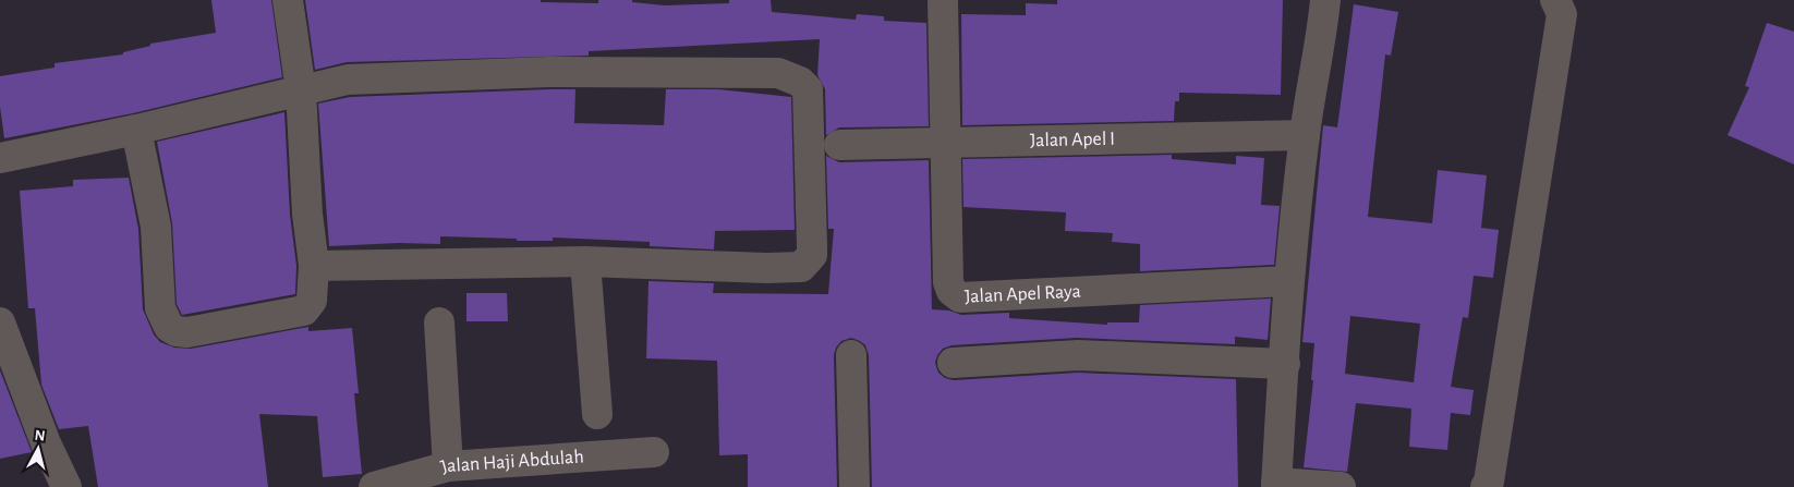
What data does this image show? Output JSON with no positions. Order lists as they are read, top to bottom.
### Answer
{
  "streets": {
    "street": ["Jalan Apel I", "Jalan Apel Raya", "Jalan Haji Abdulah"]
  },
  "crossings": [
    ["Jalan Apel I", "Jalan Apel Raya"]
  ],
  "north": "top"
}
